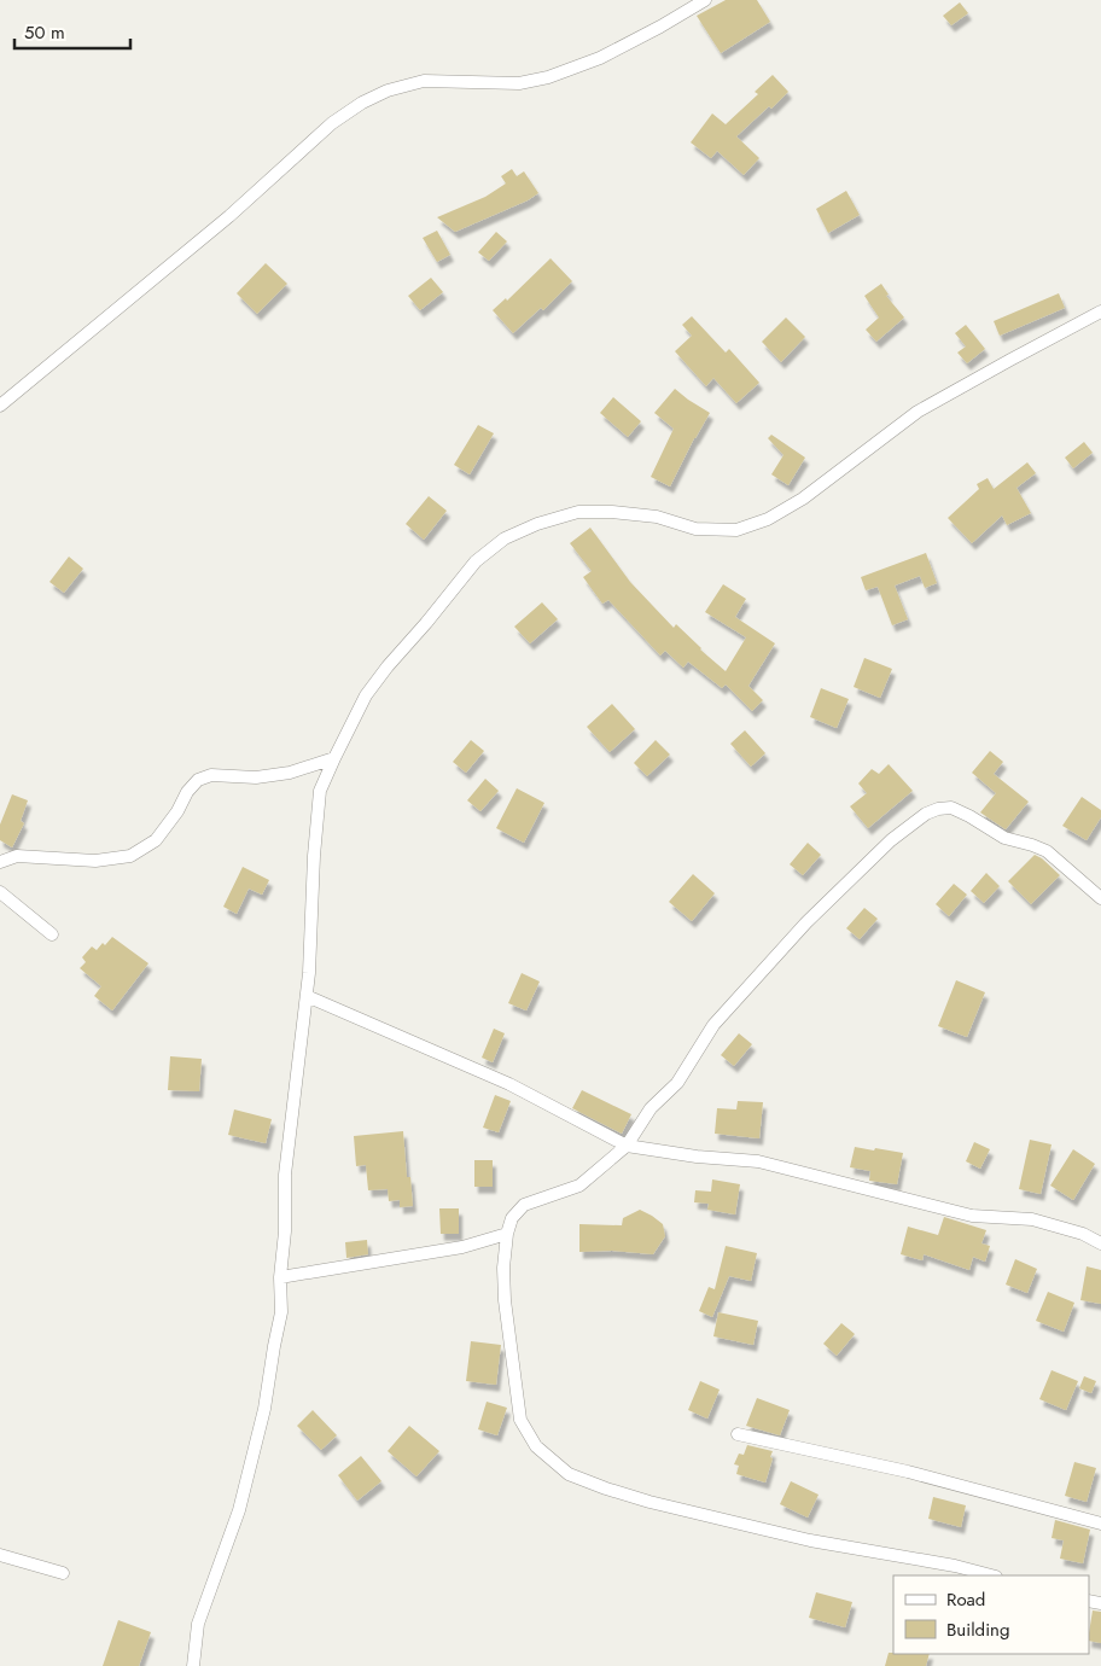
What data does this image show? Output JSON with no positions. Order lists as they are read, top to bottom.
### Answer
{
  "legend": ["Road", "Building"],
  "scale_bar": "50 m"
}
